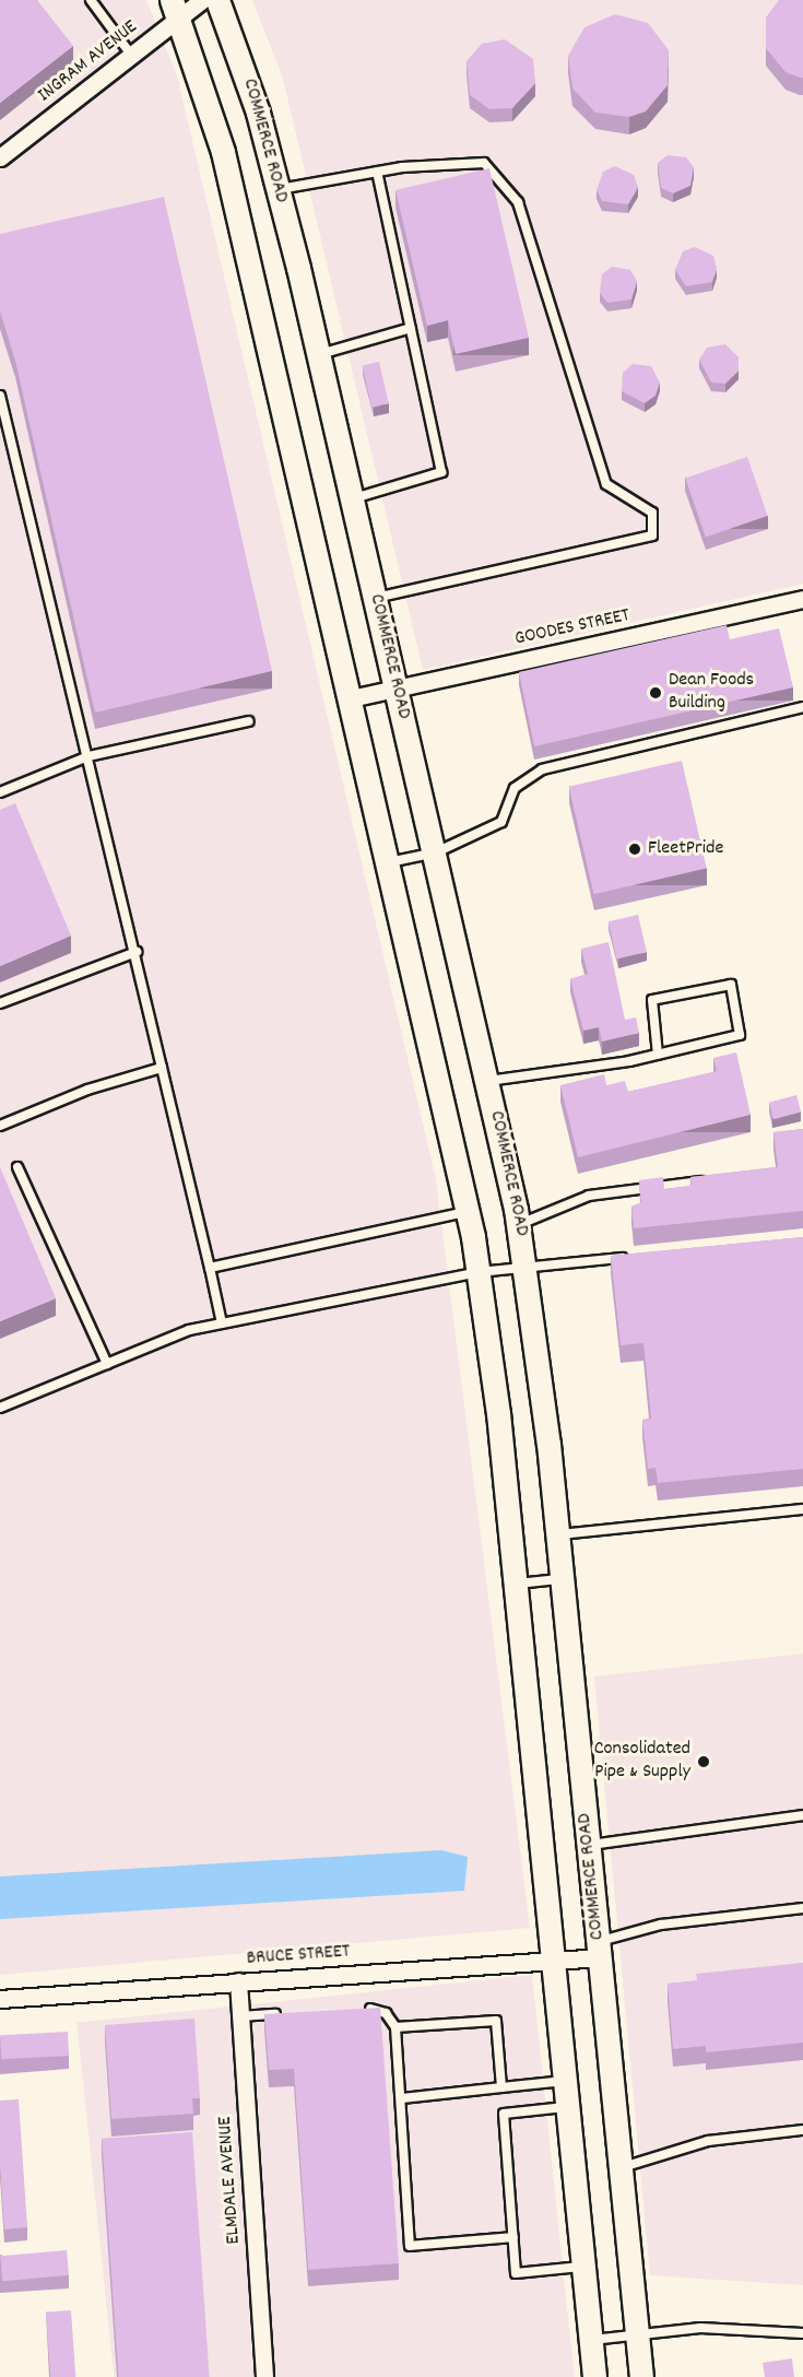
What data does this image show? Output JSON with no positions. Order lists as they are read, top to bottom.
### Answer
{
  "streets": {
    "main road": ["COMMERCE ROAD"],
    "street": [
      "INGRAM AVENUE",
      "GOODES STREET",
      "BRUCE STREET",
      "ELMDALE AVENUE"
    ]
  },
  "crossings": [
    ["COMMERCE ROAD", "GOODES STREET"],
    ["COMMERCE ROAD", "BRUCE STREET"],
    ["BRUCE STREET", "ELMDALE AVENUE"]
  ],
  "places": ["Dean Foods Building", "FleetPride", "Consolidated Pipe & Supply"]
}
